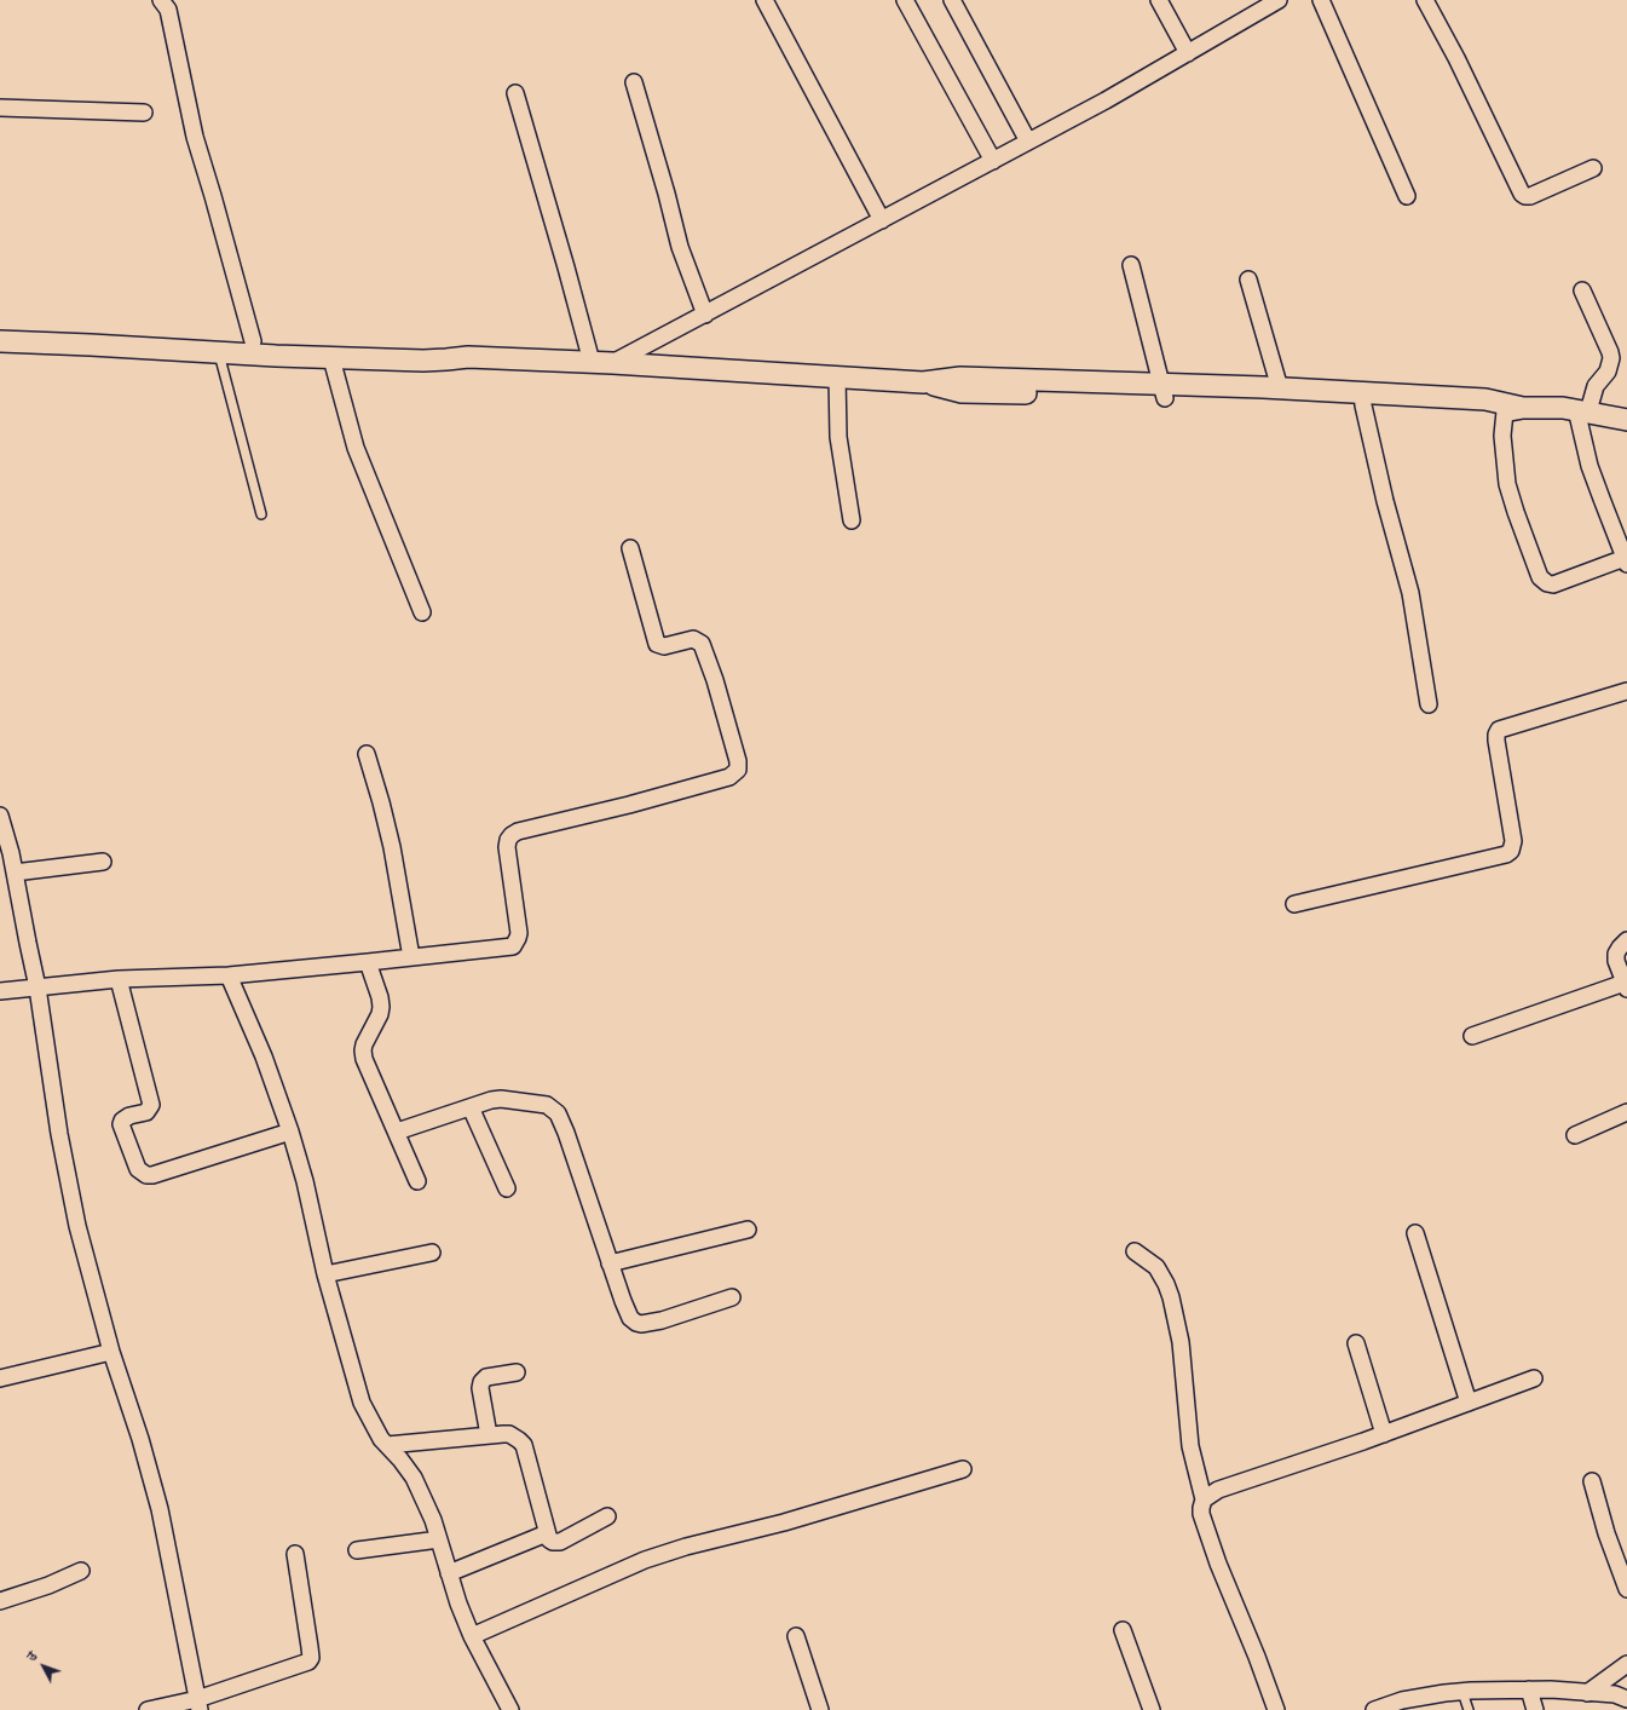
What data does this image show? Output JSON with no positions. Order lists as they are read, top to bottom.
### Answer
{
  "north": "top left"
}
